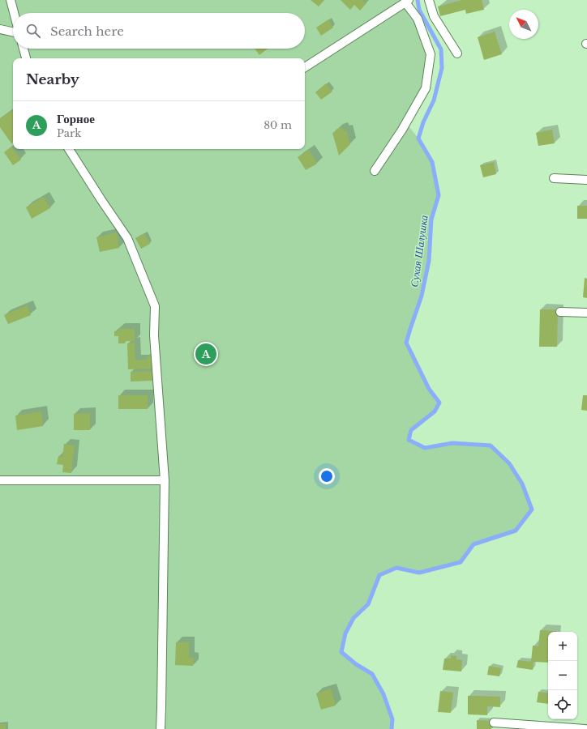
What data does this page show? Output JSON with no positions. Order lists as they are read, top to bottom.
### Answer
{
  "water": ["Сухая Шалушка"],
  "north": "top left",
  "page": {
    "search": "Search here",
    "heading": "Nearby",
    "list": [
      {
        "mark": "A",
        "name": "Горное",
        "note": "Park",
        "value": "80 m"
      }
    ],
    "pins": "A",
    "map_buttons": ["+", "−"]
  }
}
